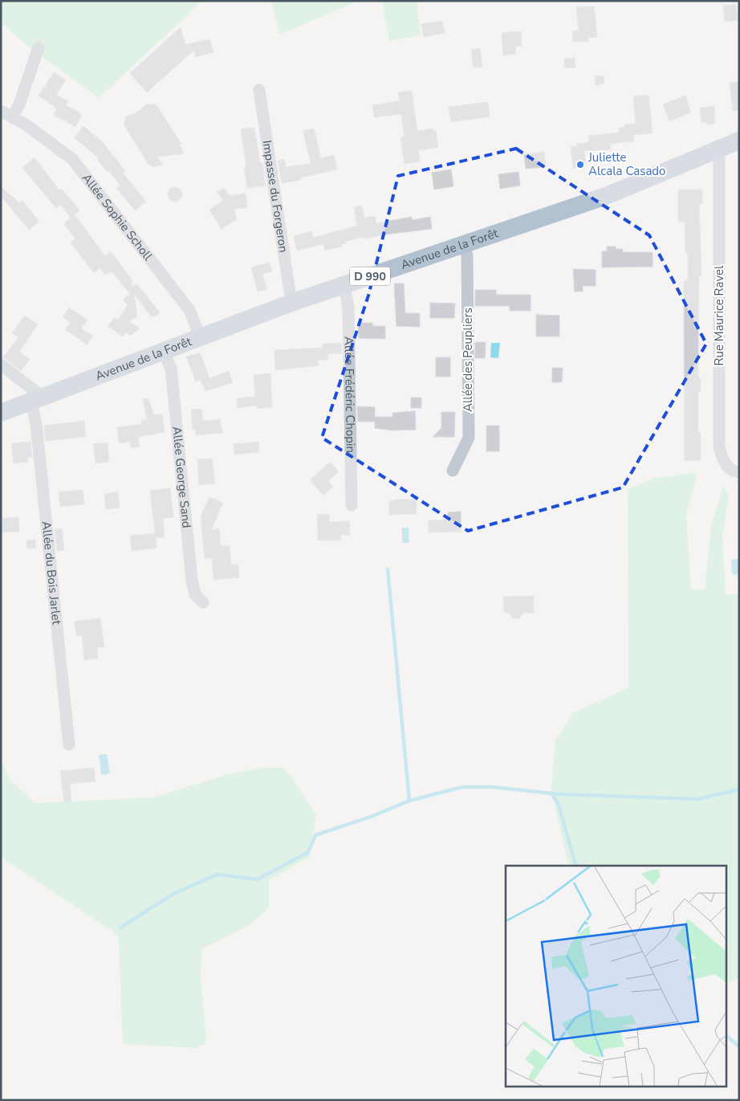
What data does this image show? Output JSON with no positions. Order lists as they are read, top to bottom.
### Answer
{
  "streets": {
    "main road": ["Avenue de la Forêt", "D 990"],
    "street": [
      "Impasse du Forgeron",
      "Allée Sophie Scholl",
      "Rue Maurice Ravel",
      "Allée des Peupliers",
      "Allée Frédéric Chopin",
      "Allée George Sand",
      "Allée du Bois Jarlet"
    ]
  },
  "crossings": [
    ["Impasse du Forgeron", "Avenue de la Forêt"],
    ["Allée Sophie Scholl", "Avenue de la Forêt"],
    ["Avenue de la Forêt", "Rue Maurice Ravel"],
    ["Avenue de la Forêt", "Allée des Peupliers"],
    ["Avenue de la Forêt", "Allée Frédéric Chopin"],
    ["Avenue de la Forêt", "Allée George Sand"],
    ["Avenue de la Forêt", "Allée du Bois Jarlet"]
  ],
  "places": ["Juliette Alcala Casado"]
}
